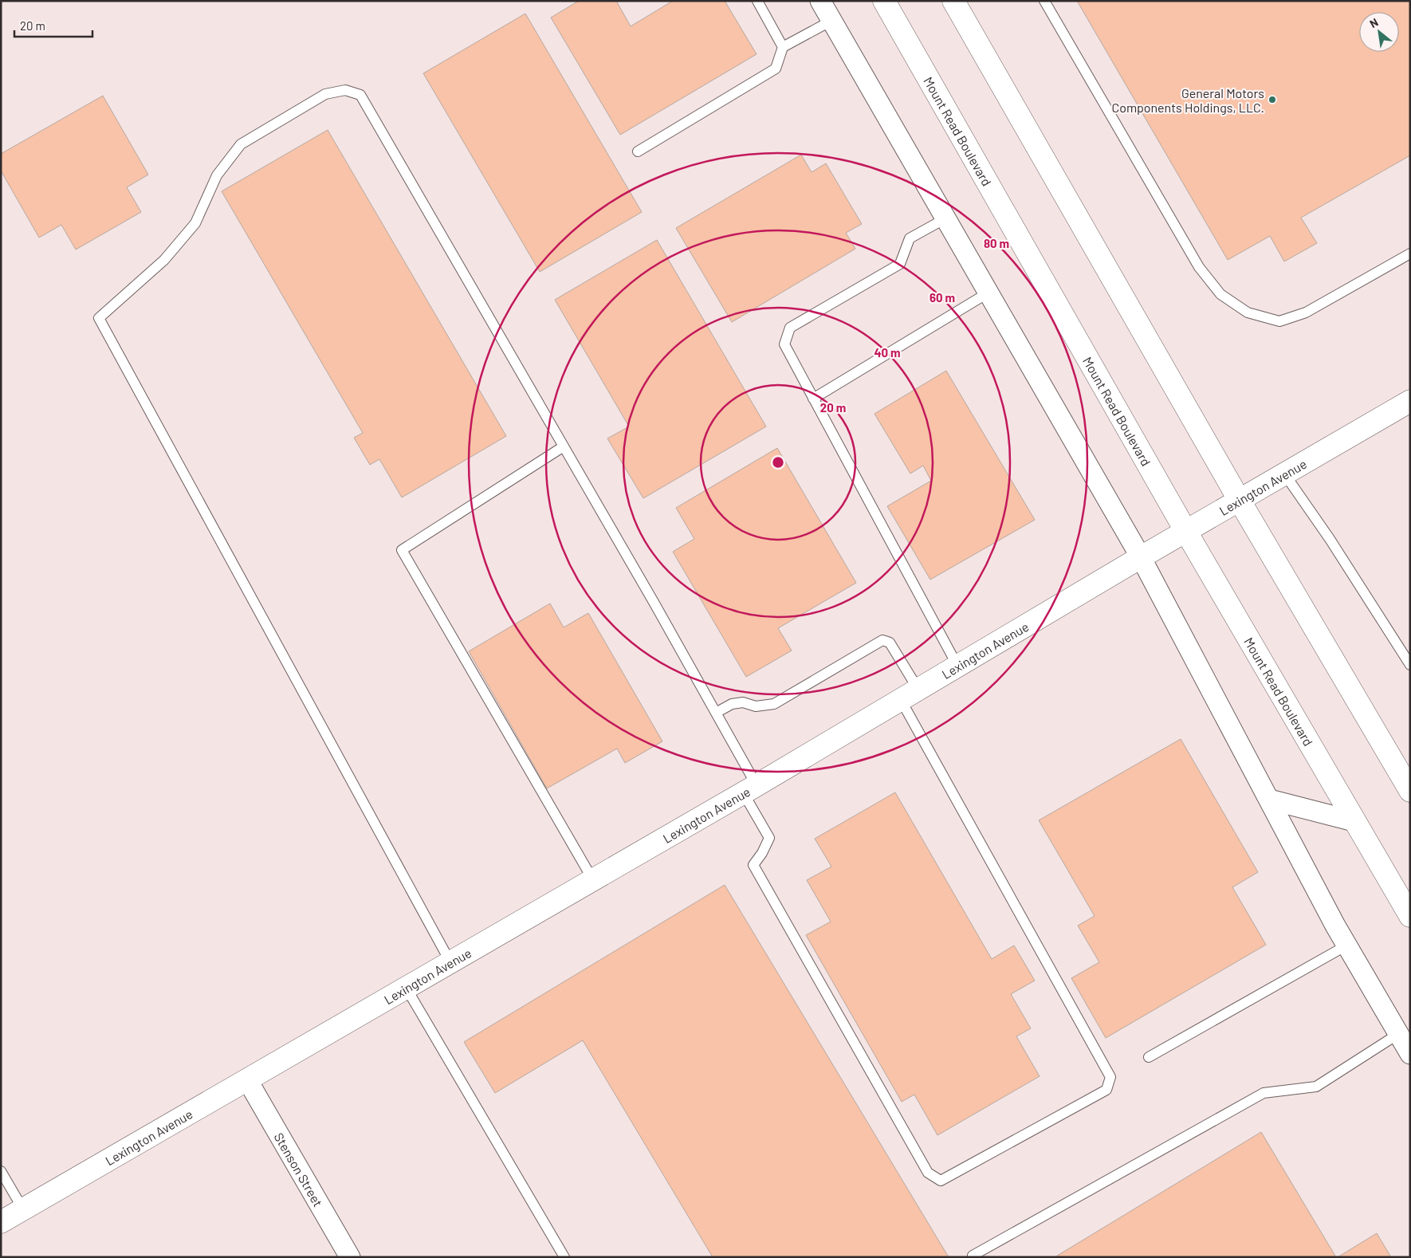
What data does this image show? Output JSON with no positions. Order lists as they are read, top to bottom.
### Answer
{
  "streets": {
    "main road": ["Mount Read Boulevard", "Lexington Avenue"],
    "street": ["Stenson Street"]
  },
  "crossings": [
    ["Mount Read Boulevard", "Lexington Avenue"],
    ["Lexington Avenue", "Stenson Street"]
  ],
  "places": ["General Motors Components Holdings, LLC."],
  "scale_bar": "20 m",
  "north": "top left",
  "rings": [
    "80 m",
    "60 m",
    "40 m",
    "20 m"
  ]
}
